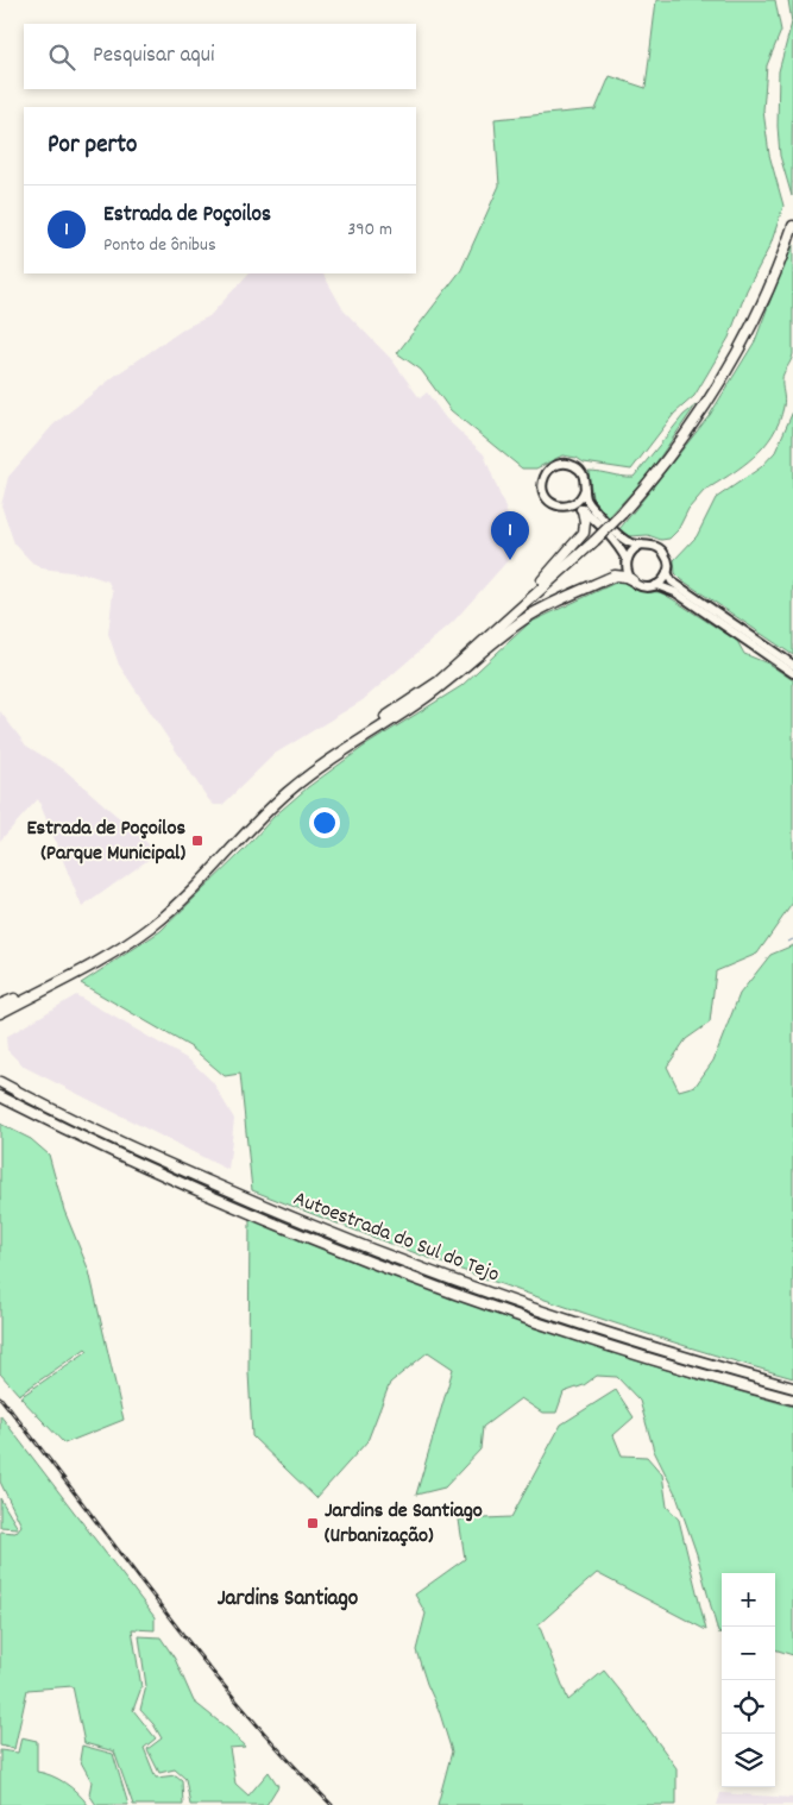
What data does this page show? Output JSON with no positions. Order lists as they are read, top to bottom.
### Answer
{
  "streets": {
    "highway": ["Autoestrada do Sul do Tejo"]
  },
  "districts": ["Jardins Santiago"],
  "places": {
    "transit": ["Estrada de Poçoilos (Parque Municipal)", "Jardins de Santiago (Urbanização)"]
  },
  "page": {
    "search": "Pesquisar aqui",
    "heading": "Por perto",
    "list": [
      {
        "mark": "1",
        "name": "Estrada de Poçoilos",
        "note": "Ponto de ônibus",
        "value": "390 m"
      }
    ],
    "pins": "1",
    "map_buttons": ["+", "−"]
  }
}
